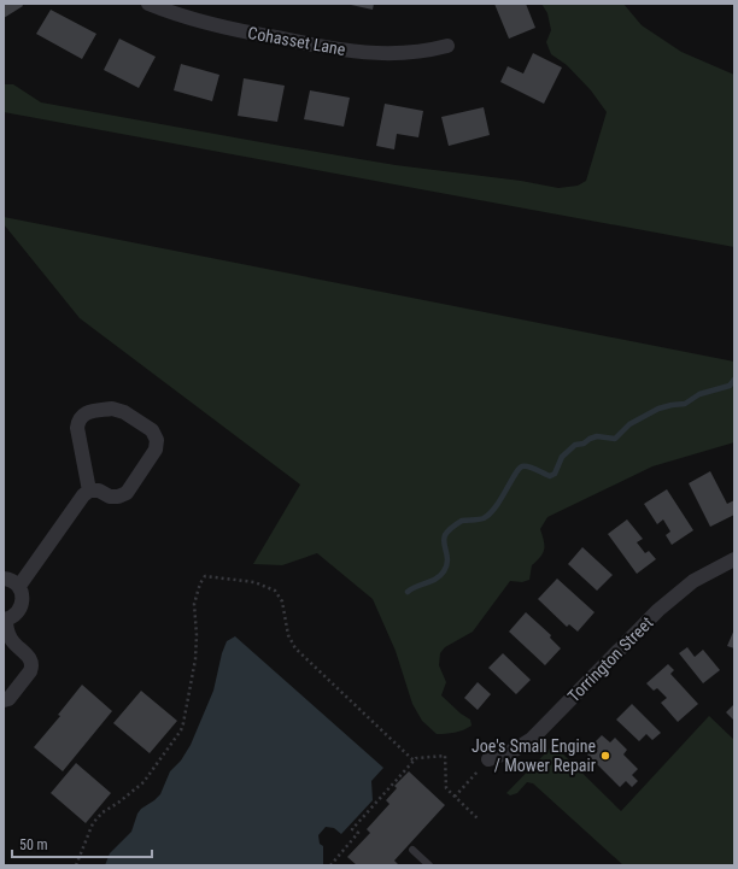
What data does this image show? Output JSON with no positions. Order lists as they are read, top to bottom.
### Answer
{
  "streets": {
    "street": ["Cohasset Lane", "Torrington Street"]
  },
  "places": ["Joe's Small Engine / Mower Repair"],
  "scale_bar": "50 m"
}
